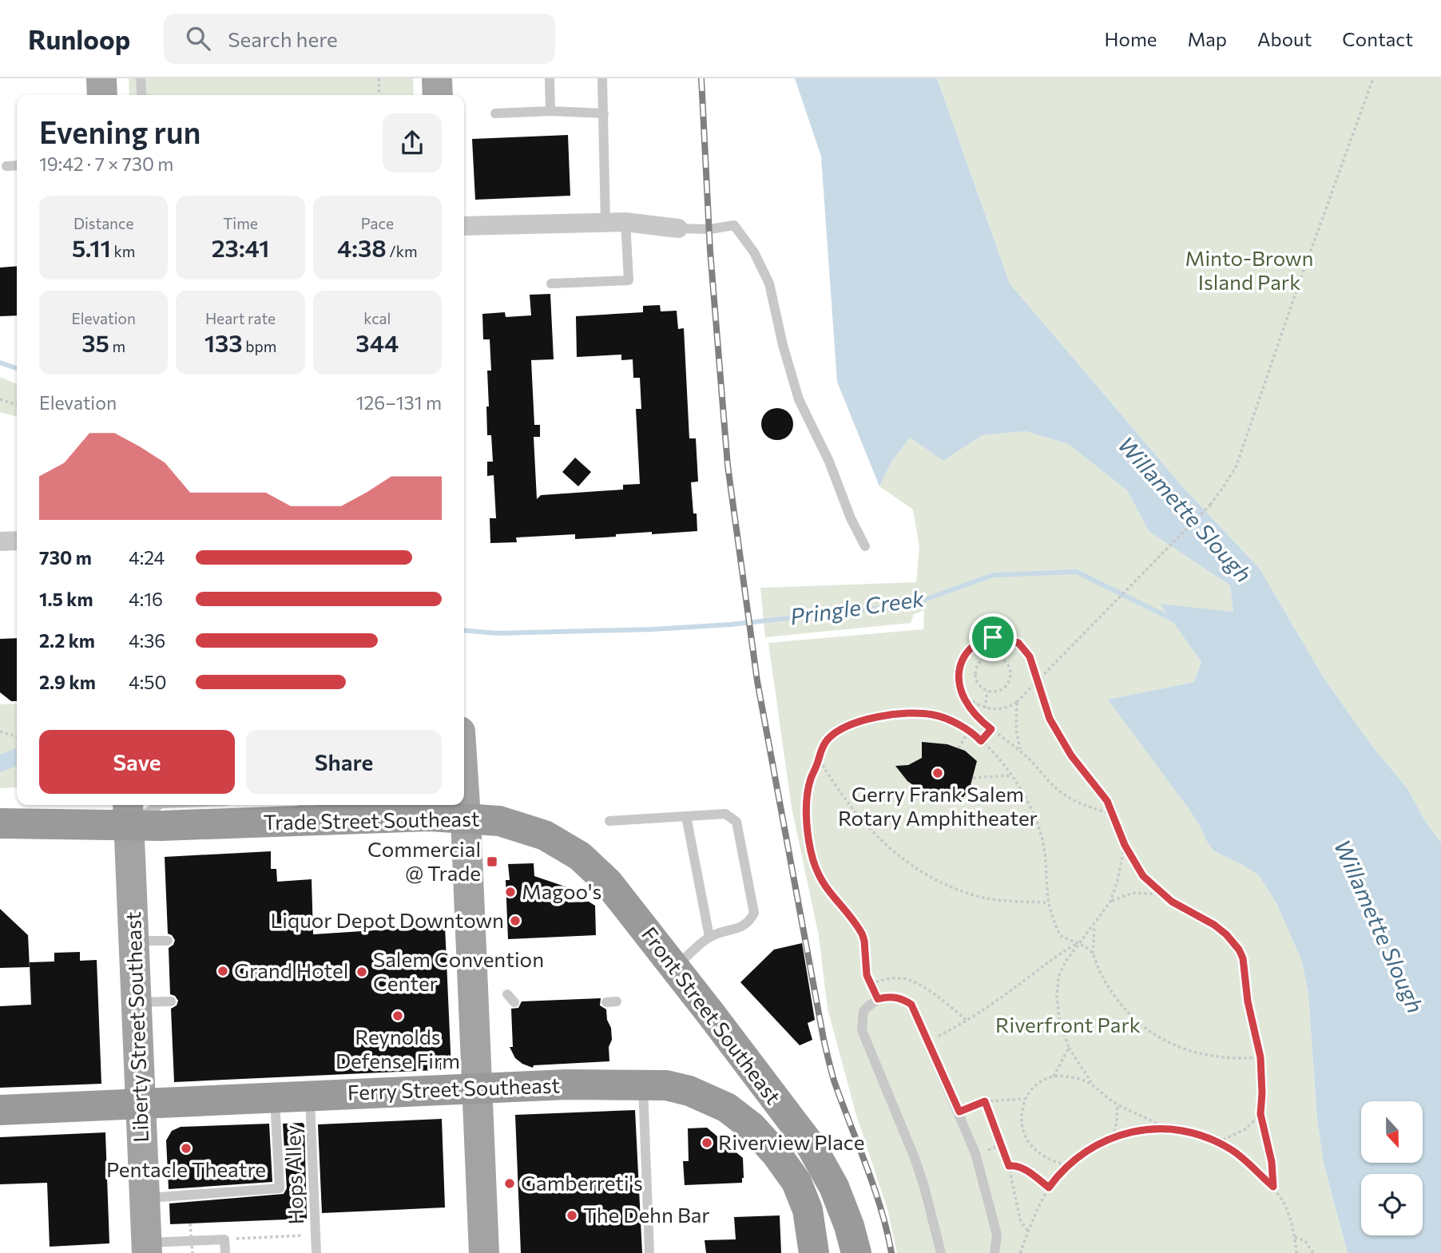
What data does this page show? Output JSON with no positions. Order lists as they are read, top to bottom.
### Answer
{
  "streets": {
    "highway": ["Trade Street Southeast", "Front Street Southeast", "Ferry Street Southeast"],
    "main road": ["Liberty Street Southeast"],
    "lane": ["Hops Alley"]
  },
  "crossings": [
    ["Trade Street Southeast", "Front Street Southeast"],
    ["Trade Street Southeast", "Liberty Street Southeast"],
    ["Liberty Street Southeast", "Ferry Street Southeast"],
    ["Ferry Street Southeast", "Hops Alley"]
  ],
  "water": ["Willamette Slough", "Pringle Creek"],
  "parks": ["Minto-Brown Island Park", "Riverfront Park"],
  "places": {
    "other": [
      "Gerry Frank Salem Rotary Amphitheater",
      "Magoo's",
      "Liquor Depot Downtown",
      "Grand Hotel",
      "Salem Convention Center",
      "Reynolds Defense Firm",
      "Riverview Place",
      "Pentacle Theatre",
      "Gamberreti's",
      "The Dehn Bar"
    ],
    "transit": ["Commercial @ Trade"]
  },
  "north": "bottom",
  "page": {
    "header": "Runloop",
    "search": "Search here",
    "nav": [
      "Home",
      "Map",
      "About",
      "Contact"
    ],
    "heading": ["Evening run", "19:42 · 7 × 730 m"],
    "stats": [
      ["Distance", "5.11 km"],
      ["Time", "23:41"],
      ["Pace", "4:38 /km"],
      ["Elevation", "35 m"],
      ["Heart rate", "133 bpm"],
      ["kcal", "344"]
    ],
    "chart": ["Elevation", "126–131 m"],
    "list": [
      {
        "name": "730 m",
        "note": "4:24"
      },
      {
        "name": "1.5 km",
        "note": "4:16"
      },
      {
        "name": "2.2 km",
        "note": "4:36"
      },
      {
        "name": "2.9 km",
        "note": "4:50"
      }
    ],
    "buttons": ["Save", "Share"]
  }
}
